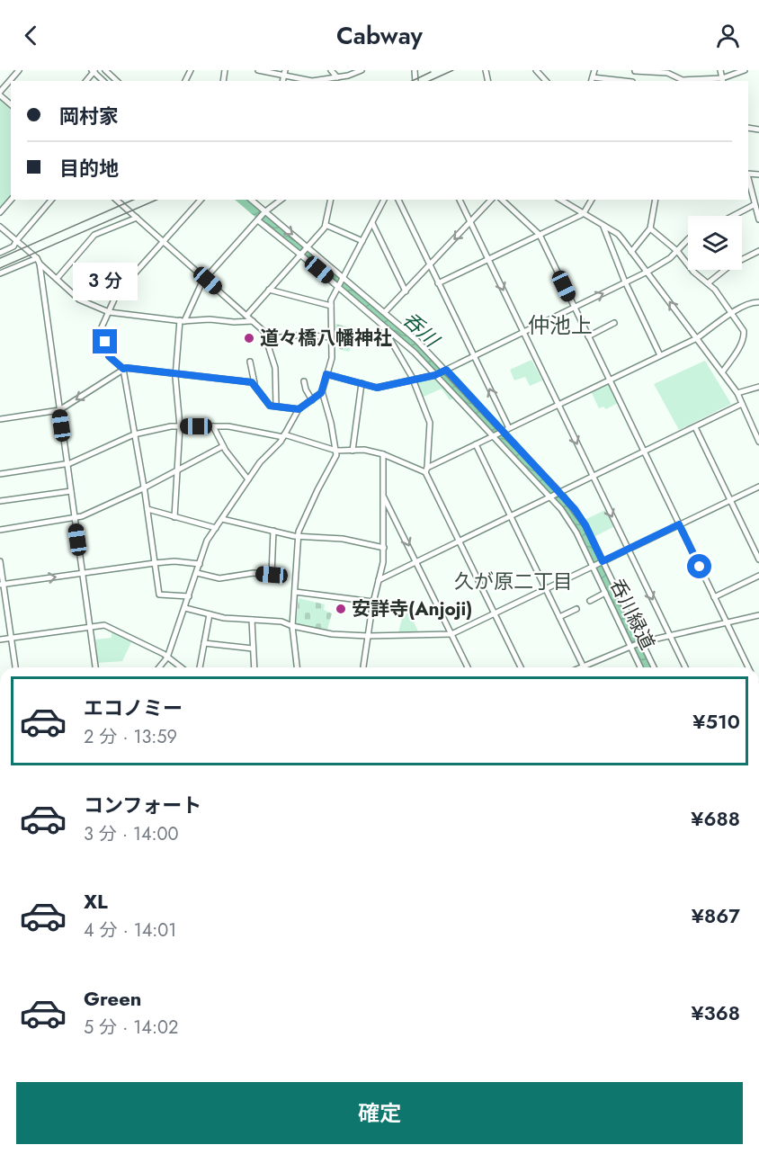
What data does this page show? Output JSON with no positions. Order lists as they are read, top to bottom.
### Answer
{
  "streets": {
    "street": ["呑川緑道"]
  },
  "districts": ["仲池上", "久が原二丁目"],
  "water": ["呑川"],
  "places": ["道々橋八幡神社", "安詳寺(Anjoji)"],
  "page": {
    "header": "Cabway",
    "banner": ["岡村家", "目的地"],
    "bubble": "3 分",
    "list": [
      {
        "name": "エコノミー",
        "note": "2 分 · 13:59",
        "value": "¥510"
      },
      {
        "name": "コンフォート",
        "note": "3 分 · 14:00",
        "value": "¥688"
      },
      {
        "name": "XL",
        "note": "4 分 · 14:01",
        "value": "¥867"
      },
      {
        "name": "Green",
        "note": "5 分 · 14:02",
        "value": "¥368"
      }
    ],
    "buttons": "確定"
  }
}
